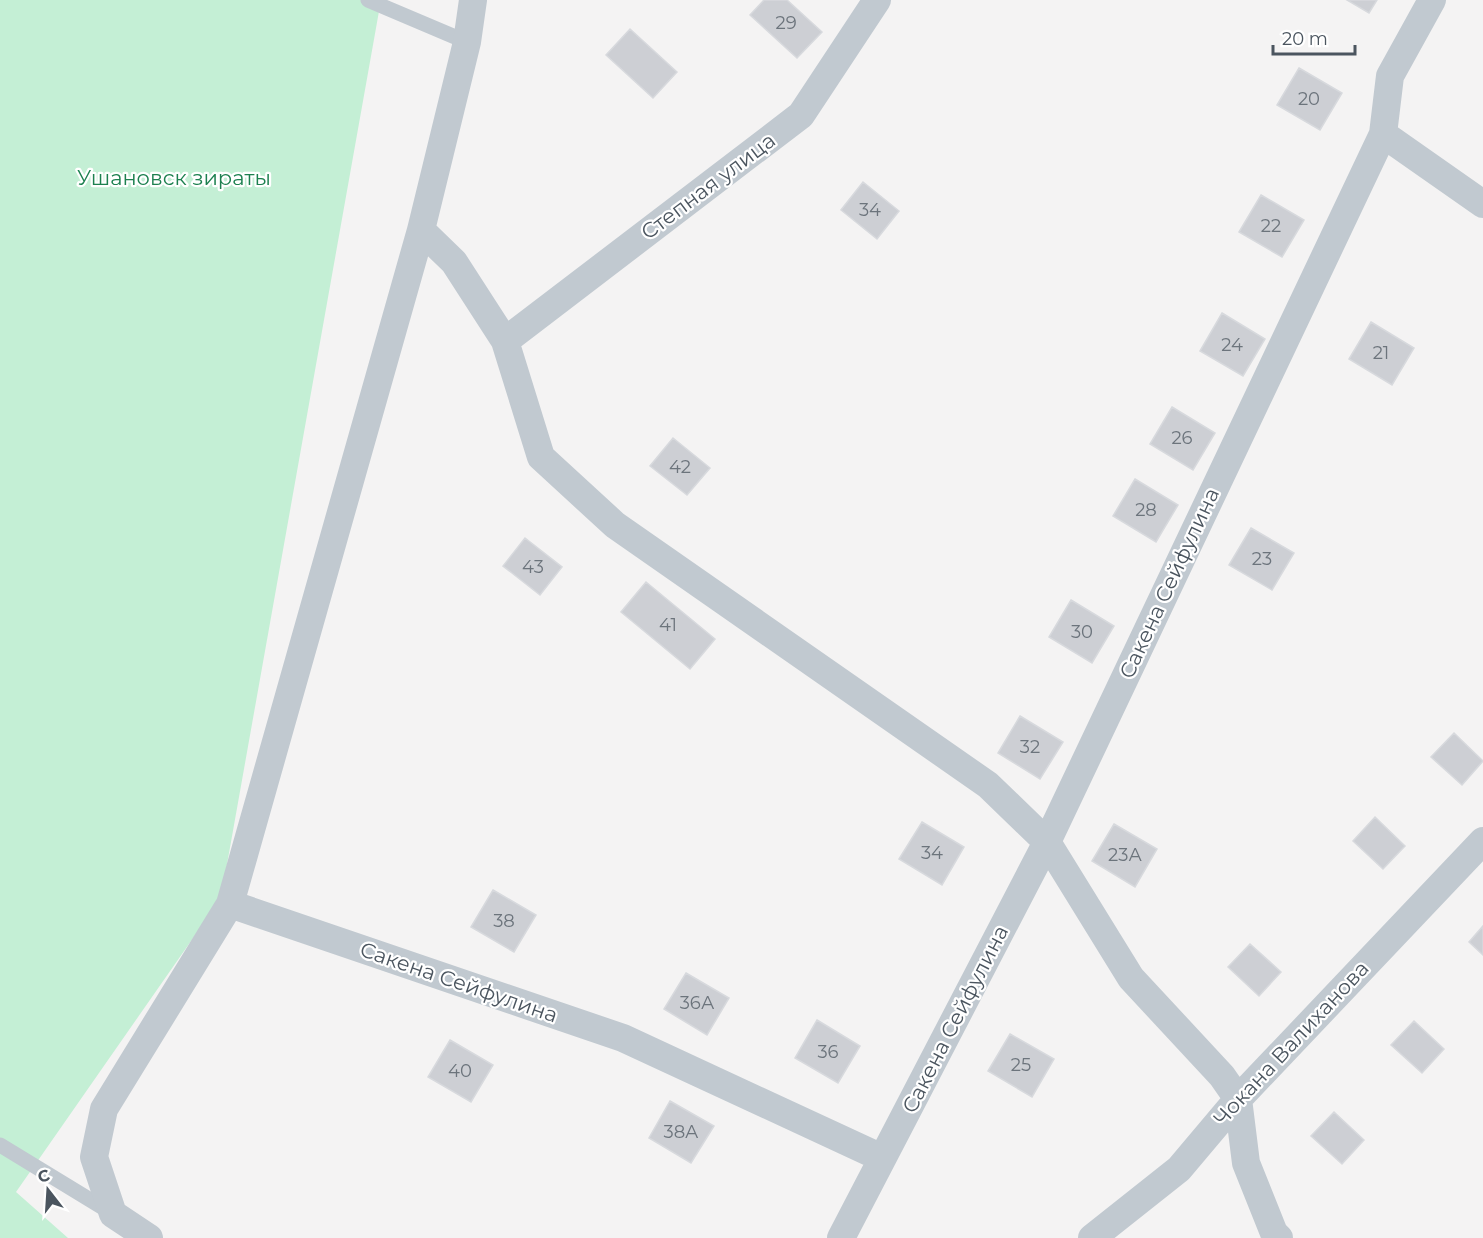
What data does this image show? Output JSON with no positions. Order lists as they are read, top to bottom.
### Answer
{
  "streets": {
    "street": ["Степная улица", "Сакена Сейфулина", "Чокана Валиханова"]
  },
  "parks": ["Ушановск зираты"],
  "house_numbers": [
    "29",
    "20",
    "34",
    "22",
    "24",
    "21",
    "26",
    "42",
    "28",
    "23",
    "43",
    "41",
    "30",
    "32",
    "34",
    "23А",
    "38",
    "36А",
    "36",
    "25",
    "40",
    "38А"
  ],
  "scale_bar": "20 m",
  "north": "top"
}
